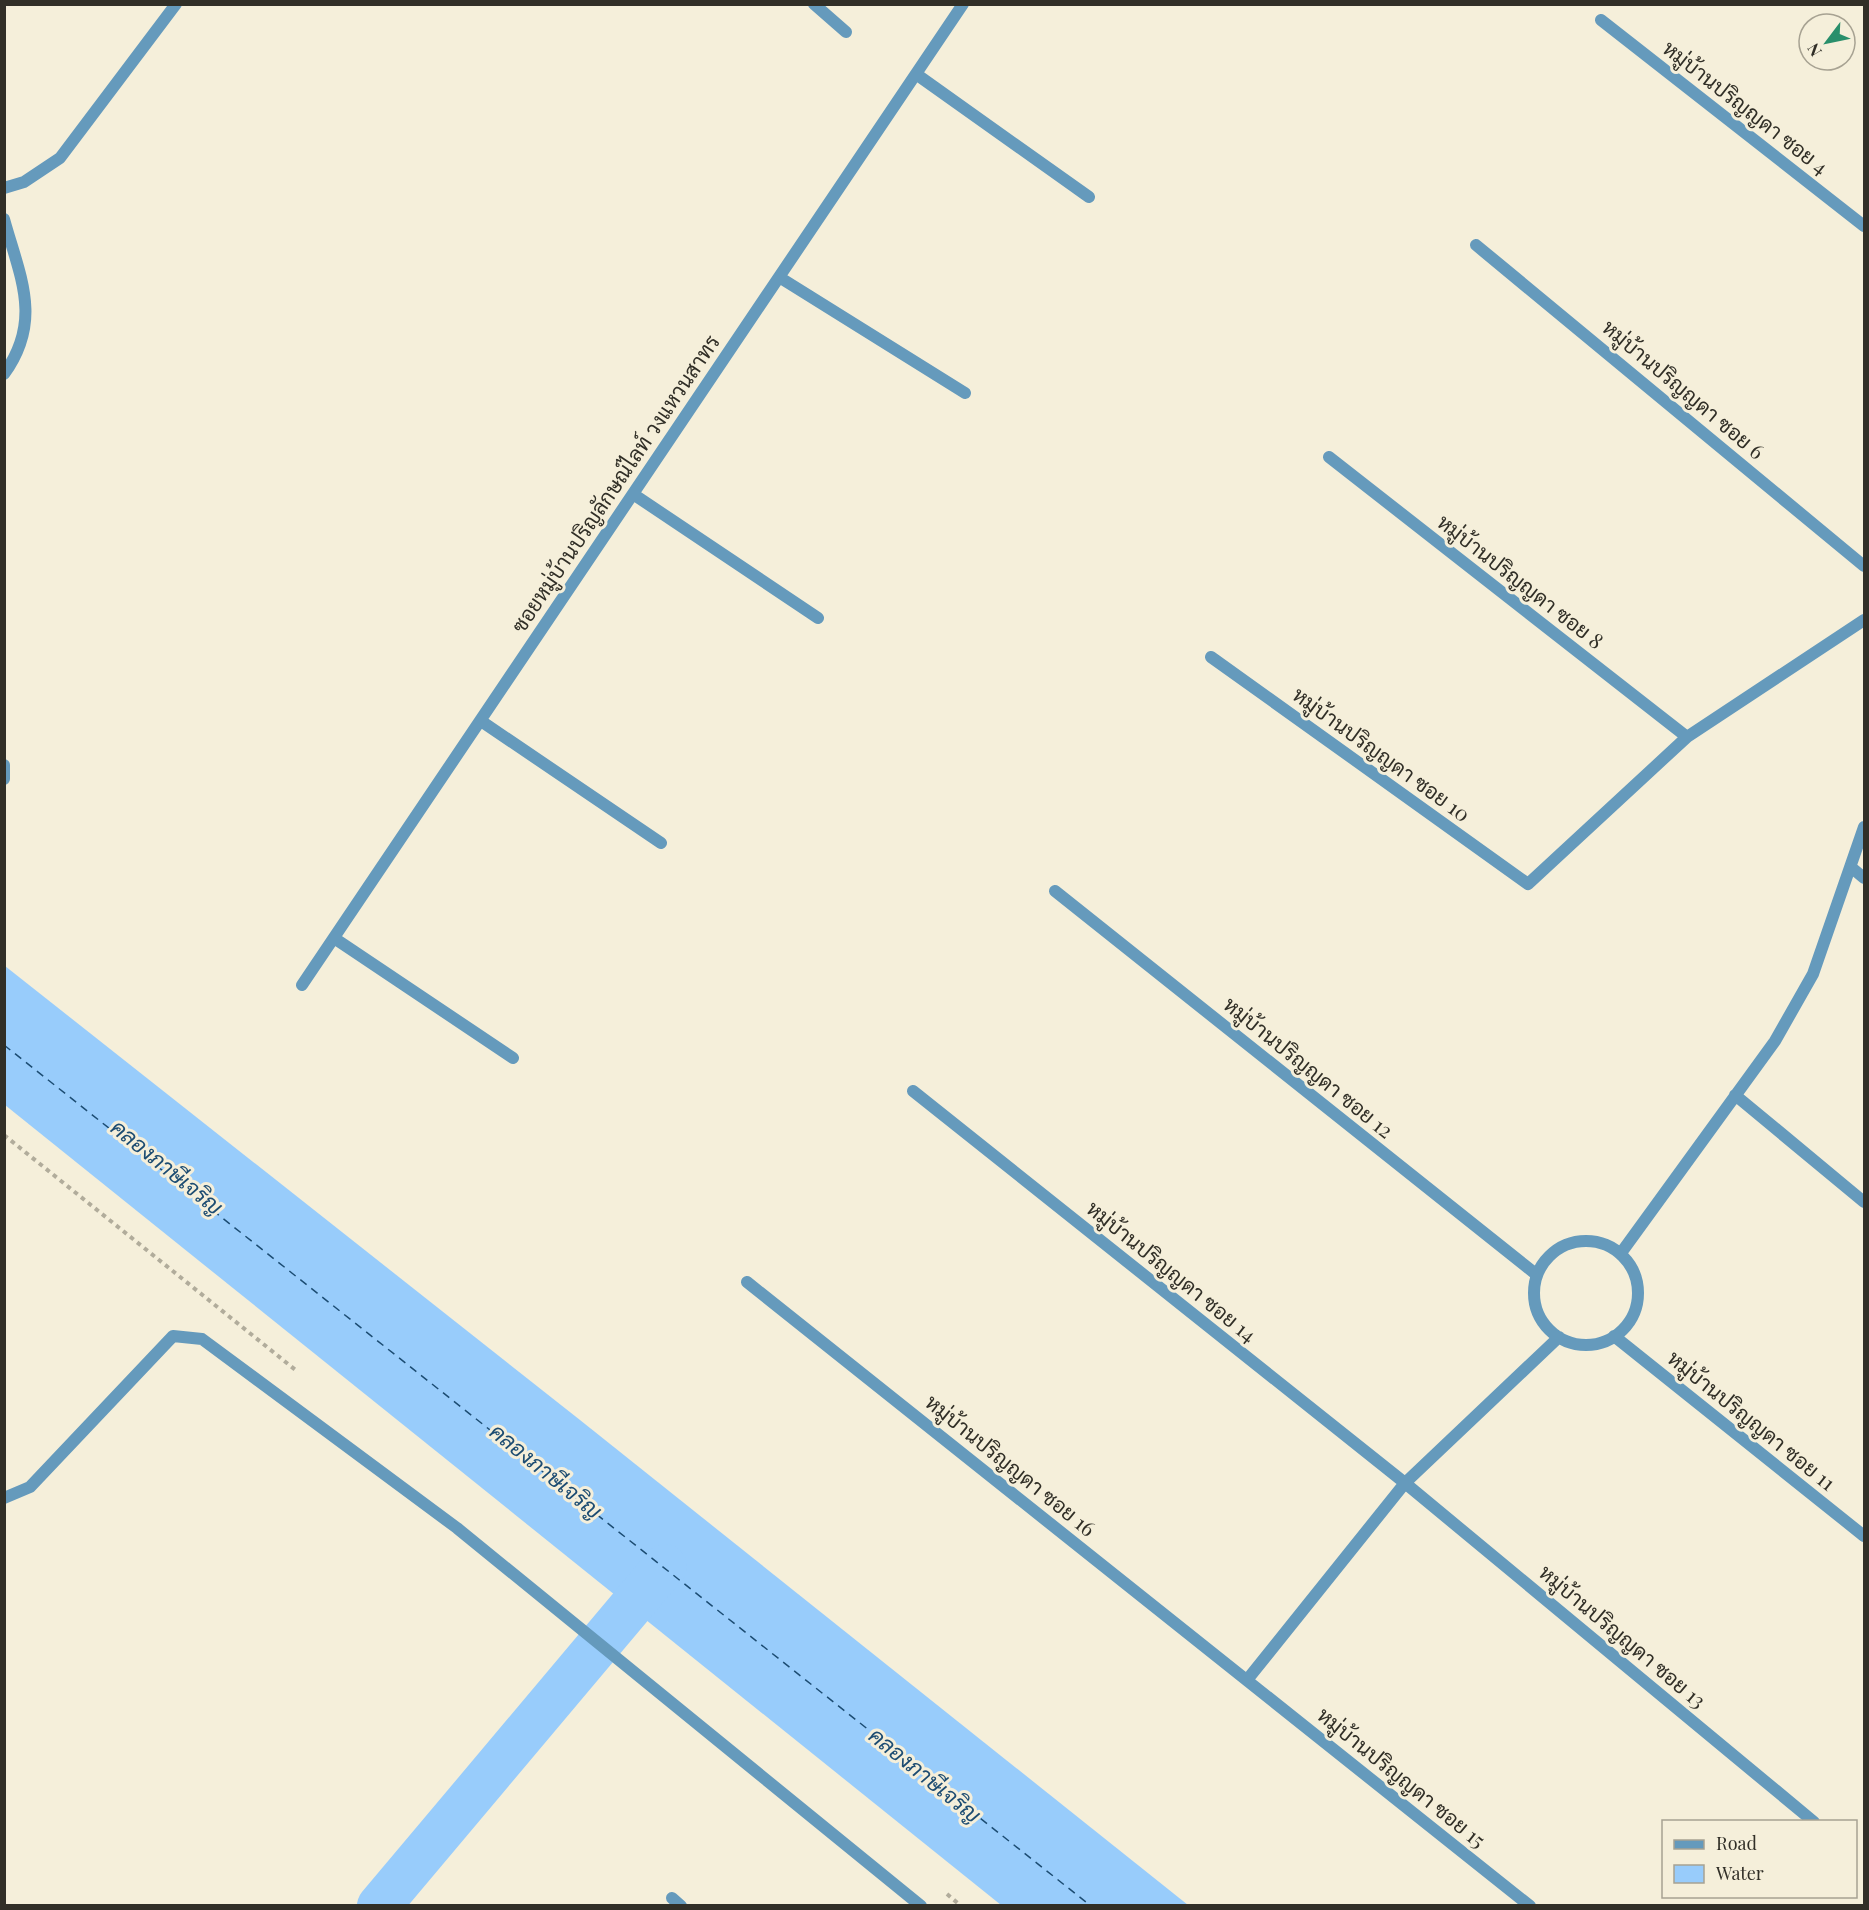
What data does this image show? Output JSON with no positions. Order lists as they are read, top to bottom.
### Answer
{
  "streets": {
    "street": [
      "หมู่บ้านปริญญดา ซอย 4",
      "หมู่บ้านปริญญดา ซอย 6",
      "ซอยหมู่บ้านปริญลักษณ์ไลท์ วงแหวนสาทร",
      "หมู่บ้านปริญญดา ซอย 8",
      "หมู่บ้านปริญญดา ซอย 10",
      "หมู่บ้านปริญญดา ซอย 12",
      "หมู่บ้านปริญญดา ซอย 14",
      "หมู่บ้านปริญญดา ซอย 11",
      "หมู่บ้านปริญญดา ซอย 16",
      "หมู่บ้านปริญญดา ซอย 13",
      "หมู่บ้านปริญญดา ซอย 15"
    ]
  },
  "crossings": [
    ["หมู่บ้านปริญญดา ซอย 8", "หมู่บ้านปริญญดา ซอย 10"],
    ["หมู่บ้านปริญญดา ซอย 12", "หมู่บ้านปริญญดา ซอย 11"],
    ["หมู่บ้านปริญญดา ซอย 14", "หมู่บ้านปริญญดา ซอย 13"],
    ["หมู่บ้านปริญญดา ซอย 16", "หมู่บ้านปริญญดา ซอย 15"]
  ],
  "water": ["คลองภาษีเจริญ"],
  "legend": ["Road", "Water"],
  "north": "bottom left"
}
